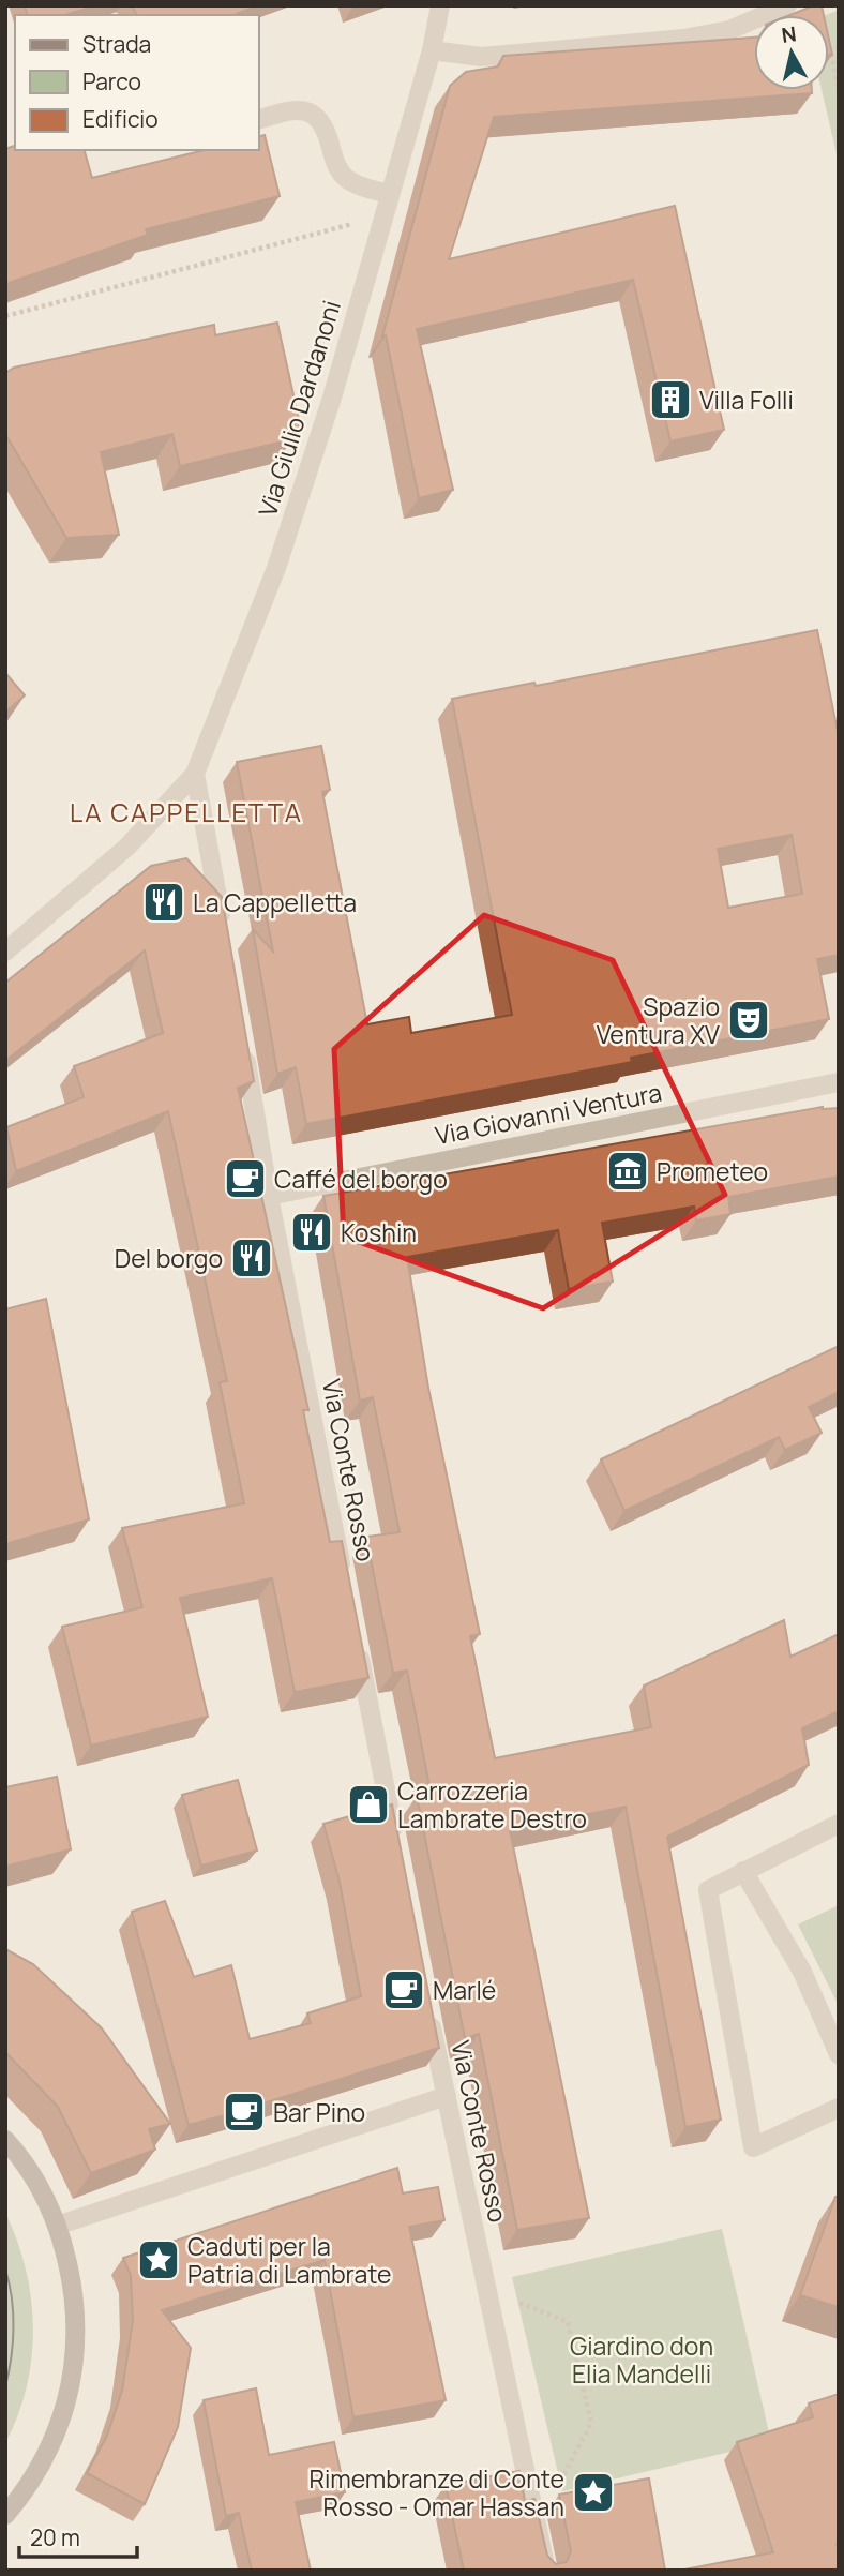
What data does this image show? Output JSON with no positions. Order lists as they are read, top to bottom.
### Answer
{
  "streets": {
    "street": ["Via Giulio Dardanoni", "Via Giovanni Ventura", "Via Conte Rosso"]
  },
  "crossings": [
    ["Via Giovanni Ventura", "Via Conte Rosso"]
  ],
  "districts": ["LA CAPPELLETTA"],
  "parks": ["Giardino don Elia Mandelli"],
  "places": {
    "building": ["Villa Folli"],
    "restaurant": ["La Cappelletta", "Koshin", "Del borgo"],
    "theatre": ["Spazio Ventura XV"],
    "museum": ["Prometeo"],
    "cafe": ["Caffé del borgo", "Marlé", "Bar Pino"],
    "shop": ["Carrozzeria Lambrate Destro"],
    "place": ["Caduti per la Patria di Lambrate", "Rimembranze di Conte Rosso - Omar Hassan"]
  },
  "legend": ["Strada", "Parco", "Edificio"],
  "scale_bar": "20 m",
  "north": "top"
}
